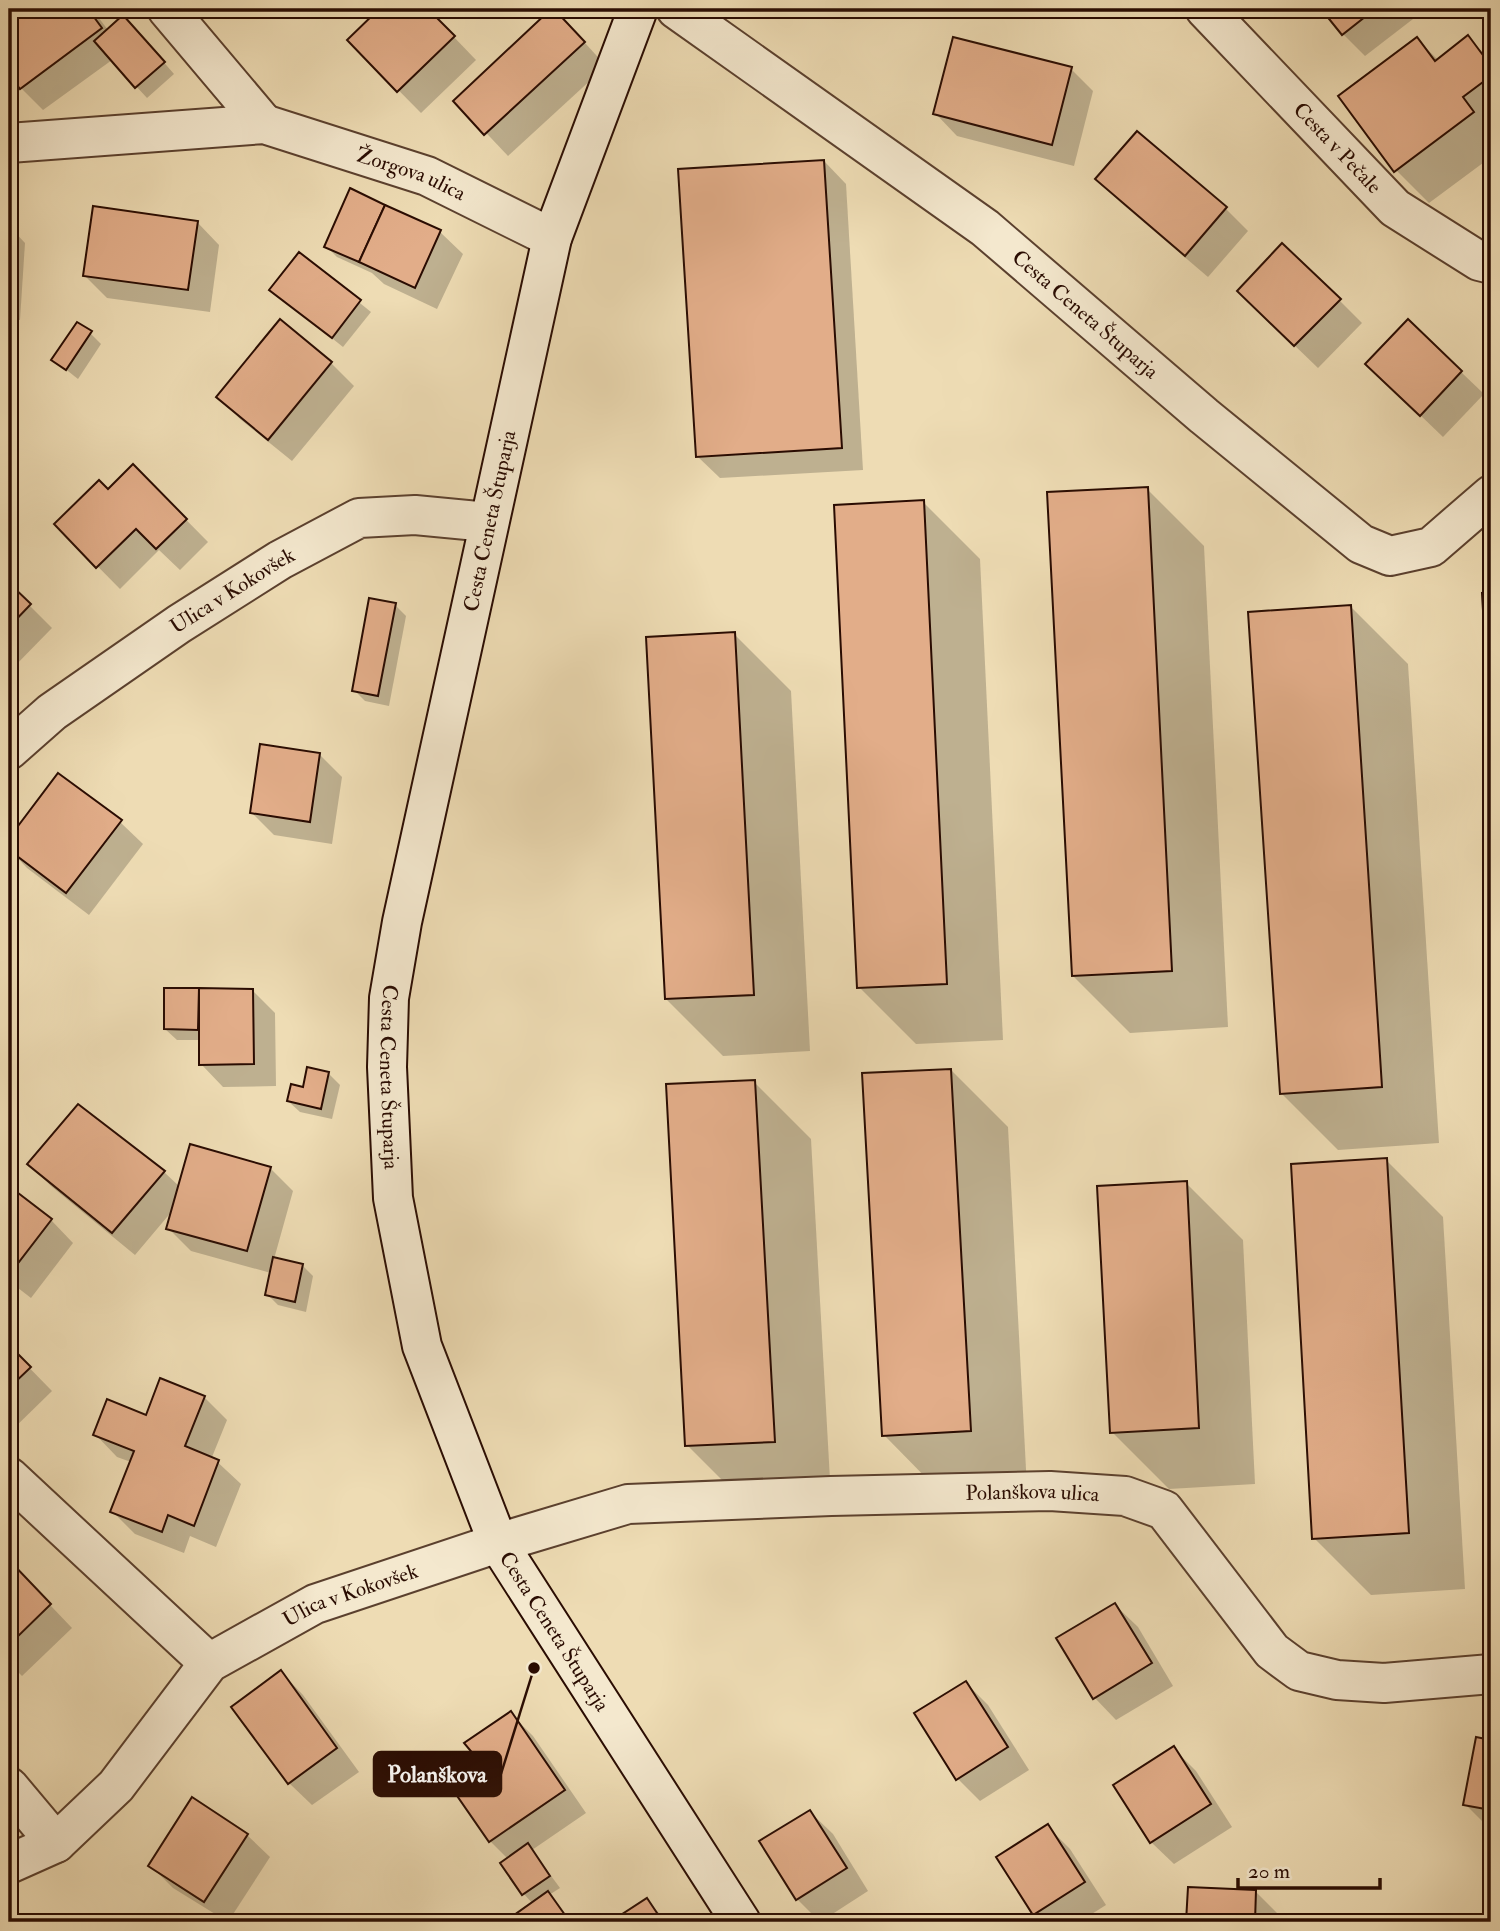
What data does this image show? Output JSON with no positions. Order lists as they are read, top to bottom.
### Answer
{
  "streets": {
    "street": [
      "Cesta v Pečale",
      "Žorgova ulica",
      "Cesta Ceneta Štuparja",
      "Ulica v Kokovšek",
      "Polanškova ulica"
    ]
  },
  "crossings": [
    ["Žorgova ulica", "Cesta Ceneta Štuparja"],
    ["Cesta Ceneta Štuparja", "Ulica v Kokovšek"],
    ["Cesta Ceneta Štuparja", "Polanškova ulica"],
    ["Ulica v Kokovšek", "Polanškova ulica"]
  ],
  "places": ["Polanškova"],
  "scale_bar": "20 m"
}
